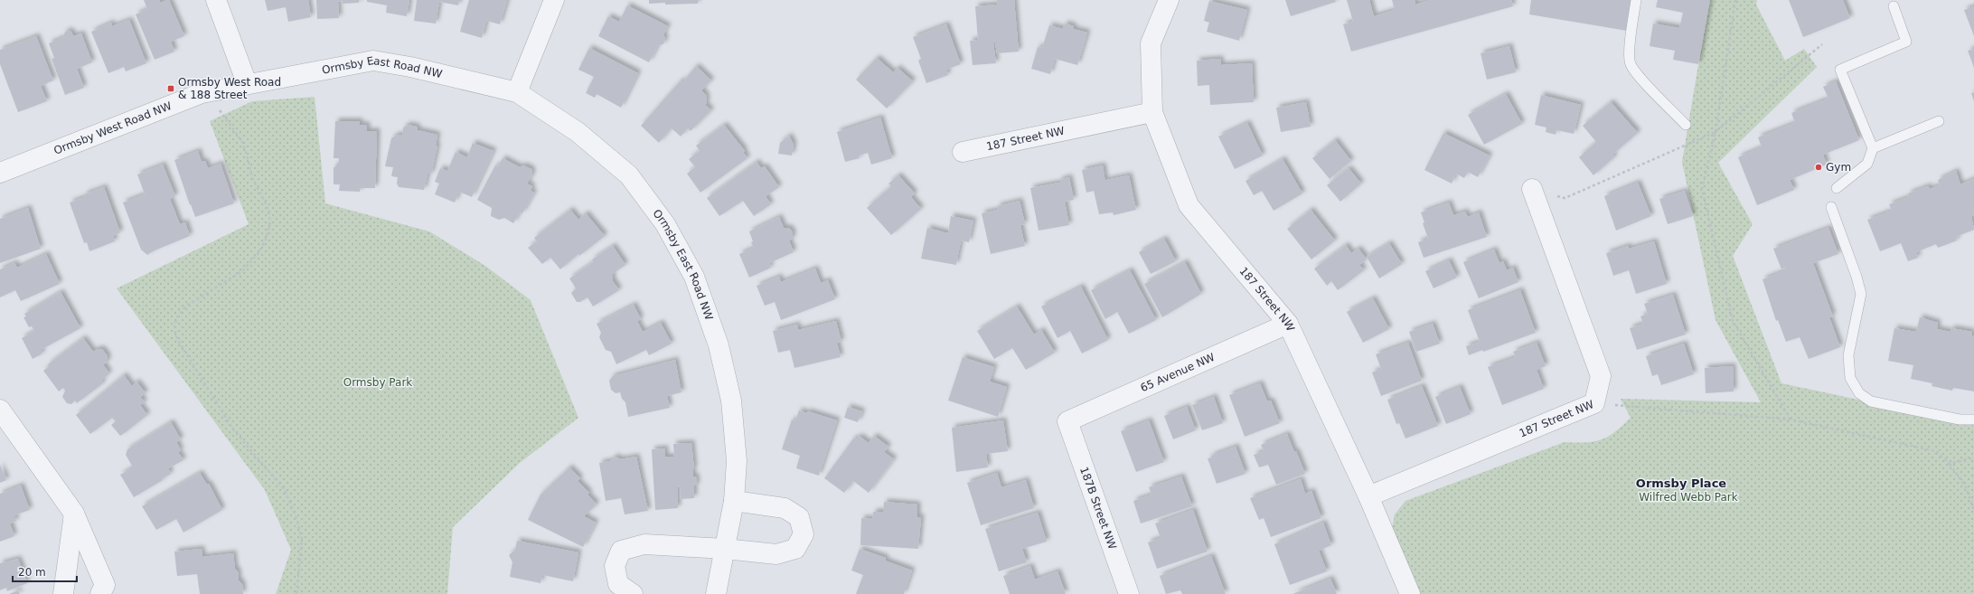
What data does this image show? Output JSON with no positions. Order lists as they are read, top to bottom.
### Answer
{
  "streets": {
    "street": [
      "Ormsby East Road NW",
      "Ormsby West Road NW",
      "187 Street NW",
      "65 Avenue NW",
      "187B Street NW"
    ]
  },
  "crossings": [
    ["Ormsby East Road NW", "Ormsby West Road NW"],
    ["187 Street NW", "65 Avenue NW"],
    ["65 Avenue NW", "187B Street NW"]
  ],
  "districts": ["Ormsby Place"],
  "parks": ["Ormsby Park", "Wilfred Webb Park"],
  "places": {
    "transit": ["Ormsby West Road & 188 Street"],
    "other": ["Gym"]
  },
  "scale_bar": "20 m"
}
